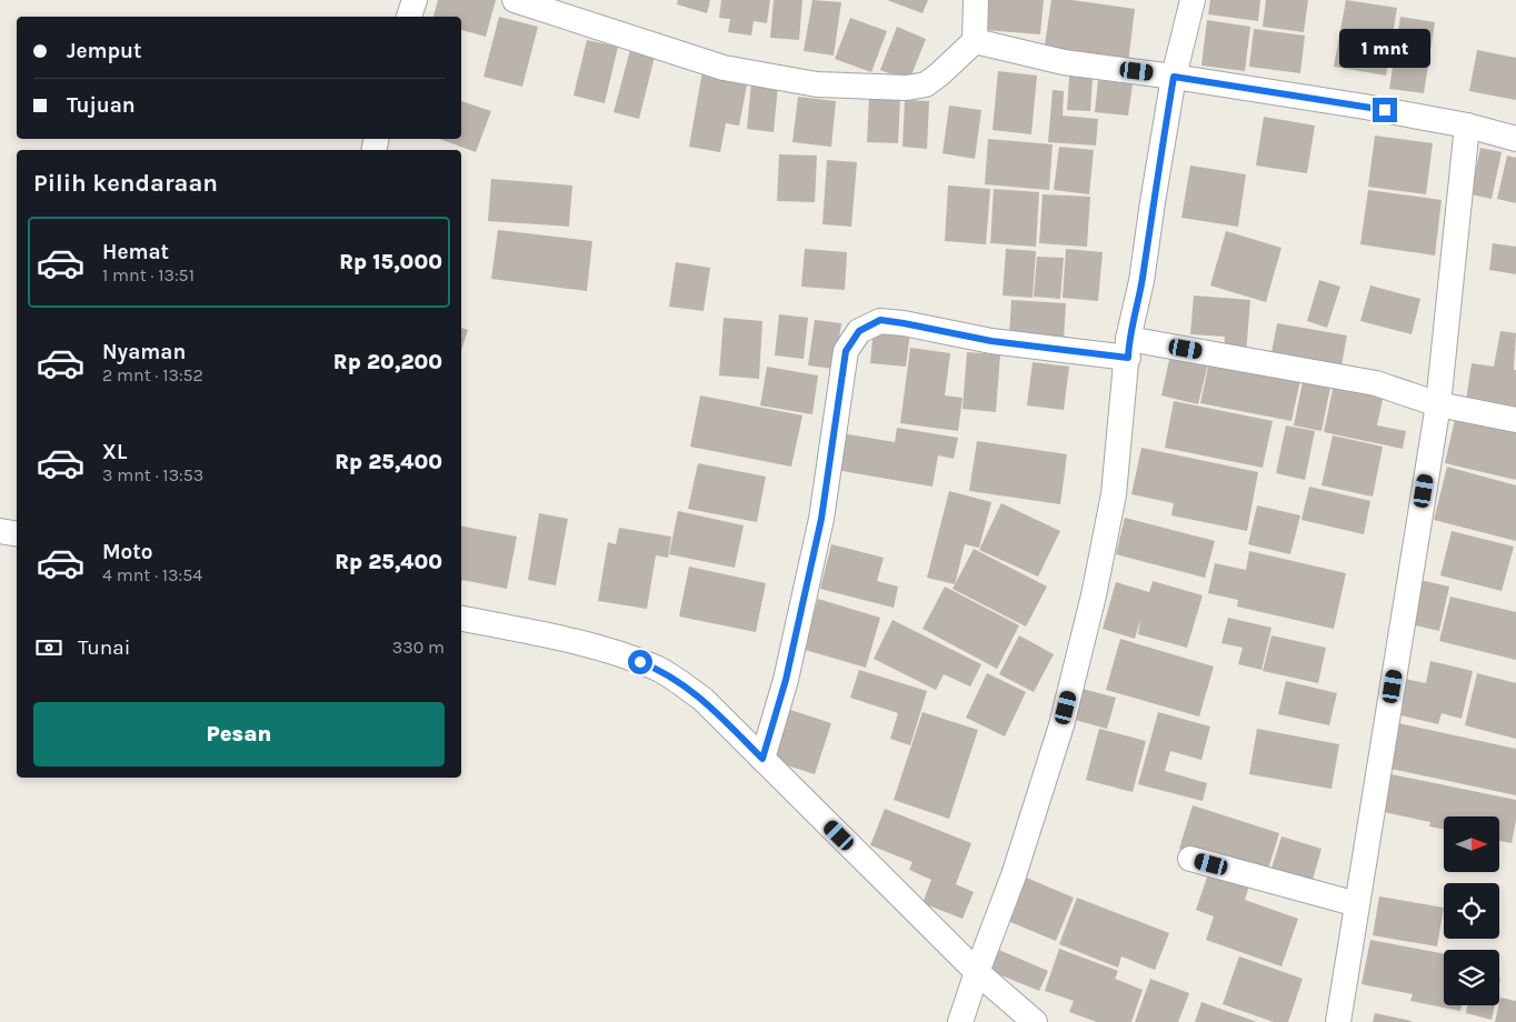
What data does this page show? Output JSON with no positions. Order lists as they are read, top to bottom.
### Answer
{
  "north": "right",
  "page": {
    "banner": ["Jemput", "Tujuan"],
    "bubble": "1 mnt",
    "heading": "Pilih kendaraan",
    "list": [
      {
        "name": "Hemat",
        "note": "1 mnt · 13:51",
        "value": "Rp 15,000"
      },
      {
        "name": "Nyaman",
        "note": "2 mnt · 13:52",
        "value": "Rp 20,200"
      },
      {
        "name": "XL",
        "note": "3 mnt · 13:53",
        "value": "Rp 25,400"
      },
      {
        "name": "Moto",
        "note": "4 mnt · 13:54",
        "value": "Rp 25,400"
      }
    ],
    "pay": ["Tunai", "330 m"],
    "buttons": "Pesan"
  }
}
